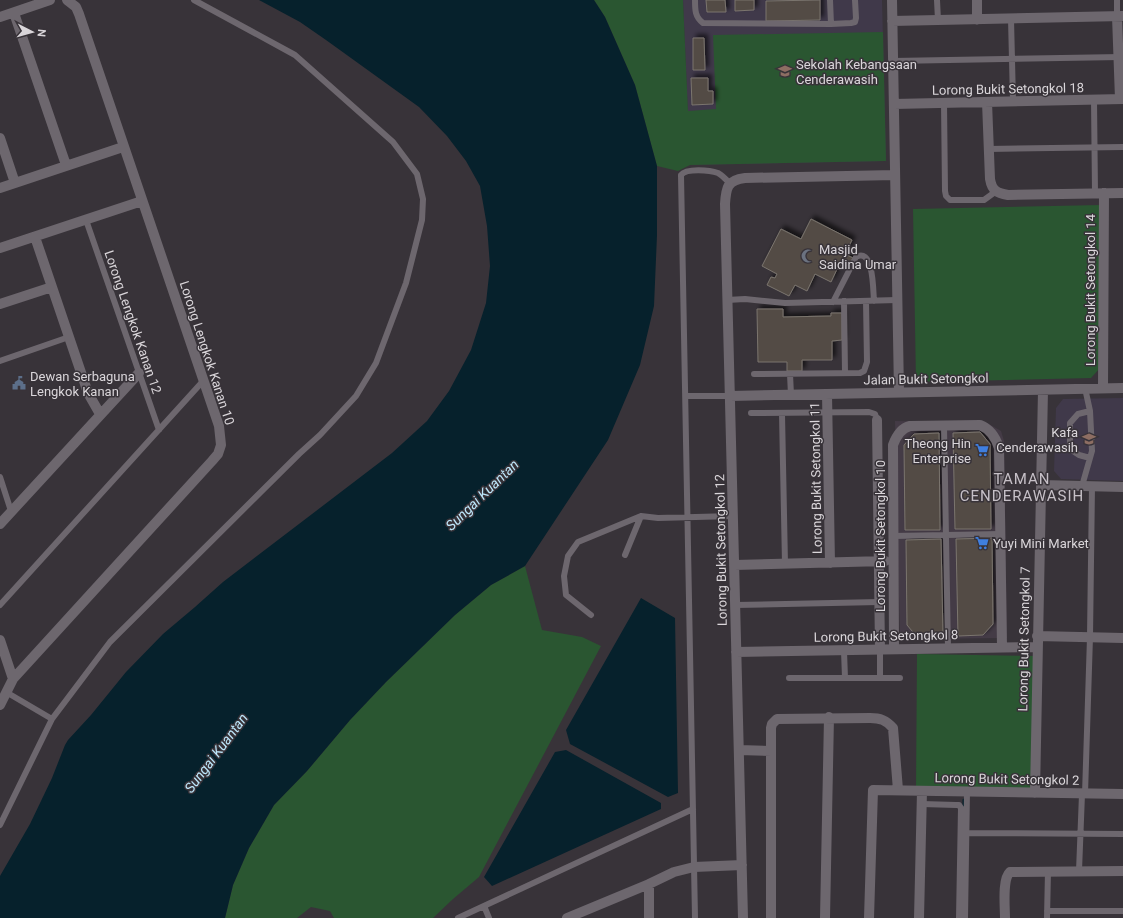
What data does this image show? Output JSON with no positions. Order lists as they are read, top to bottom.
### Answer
{
  "streets": {
    "street": [
      "Lorong Bukit Setongkol 18",
      "Lorong Bukit Setongkol 14",
      "Lorong Lengkok Kanan 10",
      "Jalan Bukit Setongkol",
      "Lorong Bukit Setongkol 11",
      "Lorong Bukit Setongkol 10",
      "Lorong Bukit Setongkol 12",
      "Lorong Bukit Setongkol 8",
      "Lorong Bukit Setongkol 7",
      "Lorong Bukit Setongkol 2"
    ],
    "lane": ["Lorong Lengkok Kanan 12"]
  },
  "crossings": [
    ["Lorong Bukit Setongkol 14", "Jalan Bukit Setongkol"],
    ["Jalan Bukit Setongkol", "Lorong Bukit Setongkol 11"],
    ["Jalan Bukit Setongkol", "Lorong Bukit Setongkol 12"],
    ["Jalan Bukit Setongkol", "Lorong Bukit Setongkol 7"],
    ["Lorong Bukit Setongkol 10", "Lorong Bukit Setongkol 8"],
    ["Lorong Bukit Setongkol 12", "Lorong Bukit Setongkol 8"],
    ["Lorong Bukit Setongkol 8", "Lorong Bukit Setongkol 7"],
    ["Lorong Bukit Setongkol 7", "Lorong Bukit Setongkol 2"]
  ],
  "districts": ["TAMAN CENDERAWASIH"],
  "water": ["Sungai Kuantan"],
  "places": {
    "school or university": ["Sekolah Kebangsaan Cenderawasih", "Kafa Cenderawasih"],
    "mosque": ["Masjid Saidina Umar"],
    "public building": ["Dewan Serbaguna Lengkok Kanan"],
    "supermarket": ["Theong Hin Enterprise", "Yuyi Mini Market"]
  },
  "north": "right"
}
